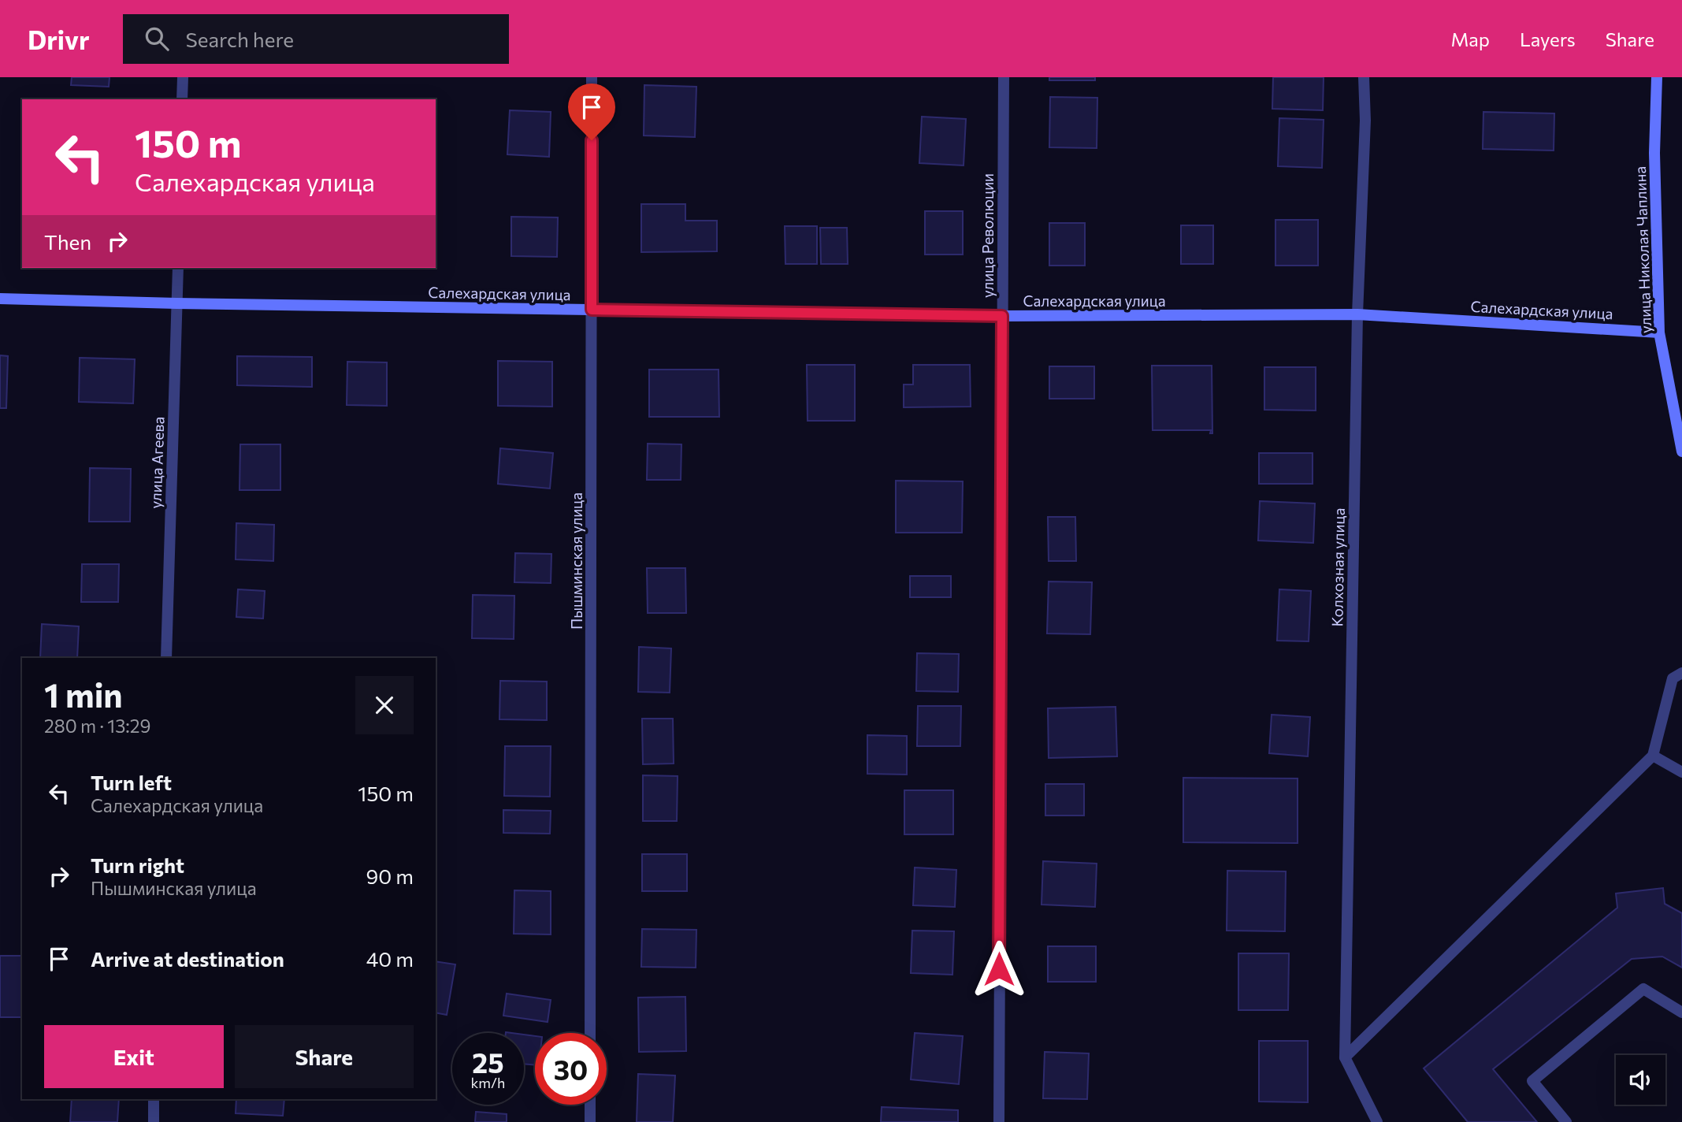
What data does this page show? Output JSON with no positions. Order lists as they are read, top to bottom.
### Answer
{
  "streets": {
    "street": [
      "улица Революции",
      "улица Николая Чаплина",
      "Салехардская улица",
      "улица Агеева",
      "Пышминская улица",
      "Колхозная улица"
    ]
  },
  "crossings": [
    ["улица Революции", "Салехардская улица"],
    ["улица Николая Чаплина", "Салехардская улица"],
    ["Салехардская улица", "улица Агеева"],
    ["Салехардская улица", "Пышминская улица"],
    ["Салехардская улица", "Колхозная улица"]
  ],
  "page": {
    "header": "Drivr",
    "search": "Search here",
    "nav": ["Map", "Layers", "Share"],
    "turn": ["150 m", "Салехардская улица"],
    "then": "Then",
    "heading": ["1 min", "280 m · 13:29"],
    "list": [
      {
        "name": "Turn left",
        "note": "Салехардская улица",
        "value": "150 m"
      },
      {
        "name": "Turn right",
        "note": "Пышминская улица",
        "value": "90 m"
      },
      {
        "name": "Arrive at destination",
        "value": "40 m"
      }
    ],
    "buttons": ["Exit", "Share"],
    "speed": "25 km/h",
    "limit": "30"
  }
}
